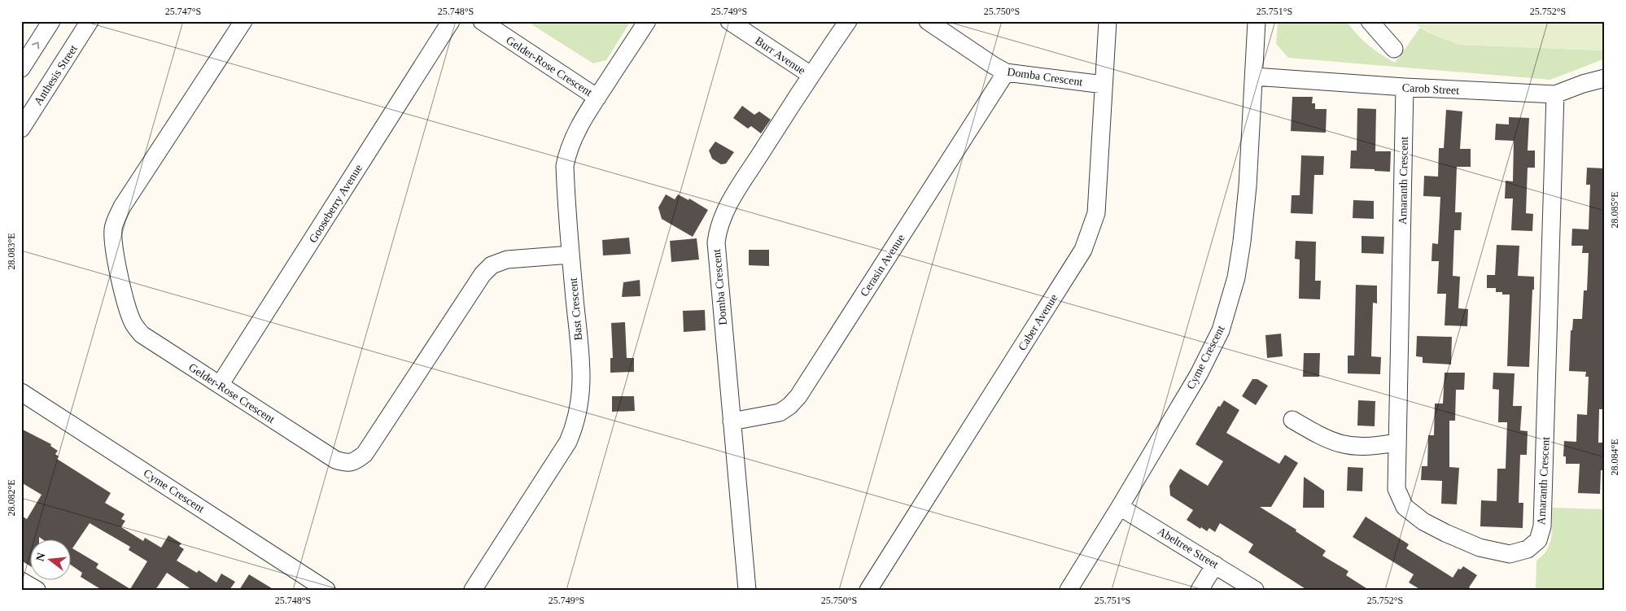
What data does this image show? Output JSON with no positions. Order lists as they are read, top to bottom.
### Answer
{
  "streets": {
    "street": [
      "Burr Avenue",
      "Gelder-Rose Crescent",
      "Anthesis Street",
      "Domba Crescent",
      "Carob Street",
      "Amaranth Crescent",
      "Gooseberry Avenue",
      "Cerasin Avenue",
      "Bast Crescent",
      "Caber Avenue",
      "Cyme Crescent",
      "Abeltree Street"
    ]
  },
  "crossings": [
    ["Burr Avenue", "Domba Crescent"],
    ["Gelder-Rose Crescent", "Gooseberry Avenue"],
    ["Gelder-Rose Crescent", "Bast Crescent"],
    ["Domba Crescent", "Cerasin Avenue"],
    ["Domba Crescent", "Caber Avenue"],
    ["Carob Street", "Amaranth Crescent"],
    ["Carob Street", "Cyme Crescent"],
    ["Cyme Crescent", "Abeltree Street"]
  ],
  "north": "left",
  "coordinates": [
    "25.747°S",
    "25.748°S",
    "25.749°S",
    "25.750°S",
    "25.751°S",
    "25.752°S",
    "28.085°E",
    "28.083°E",
    "28.084°E",
    "28.082°E"
  ]
}
